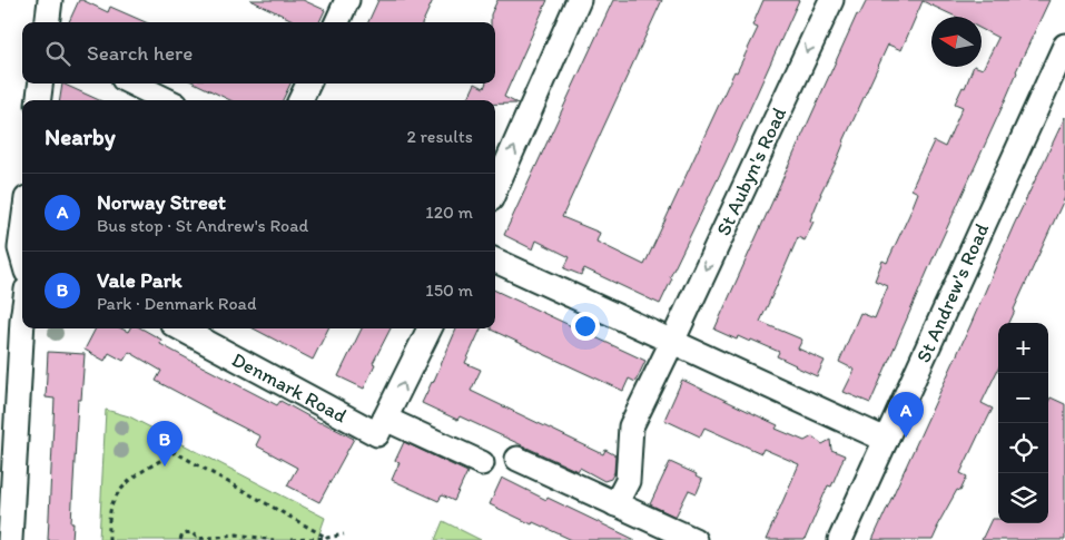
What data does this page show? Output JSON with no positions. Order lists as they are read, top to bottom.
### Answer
{
  "streets": {
    "street": ["St Aubyn's Road", "St Andrew's Road", "Denmark Road"]
  },
  "one_way": ["St Aubyn's Road"],
  "north": "left",
  "page": {
    "search": "Search here",
    "heading": ["Nearby", "2 results"],
    "list": [
      {
        "mark": "A",
        "name": "Norway Street",
        "note": "Bus stop · St Andrew's Road",
        "value": "120 m"
      },
      {
        "mark": "B",
        "name": "Vale Park",
        "note": "Park · Denmark Road",
        "value": "150 m"
      }
    ],
    "map_buttons": ["+", "−"],
    "pins": ["A", "B"]
  }
}
